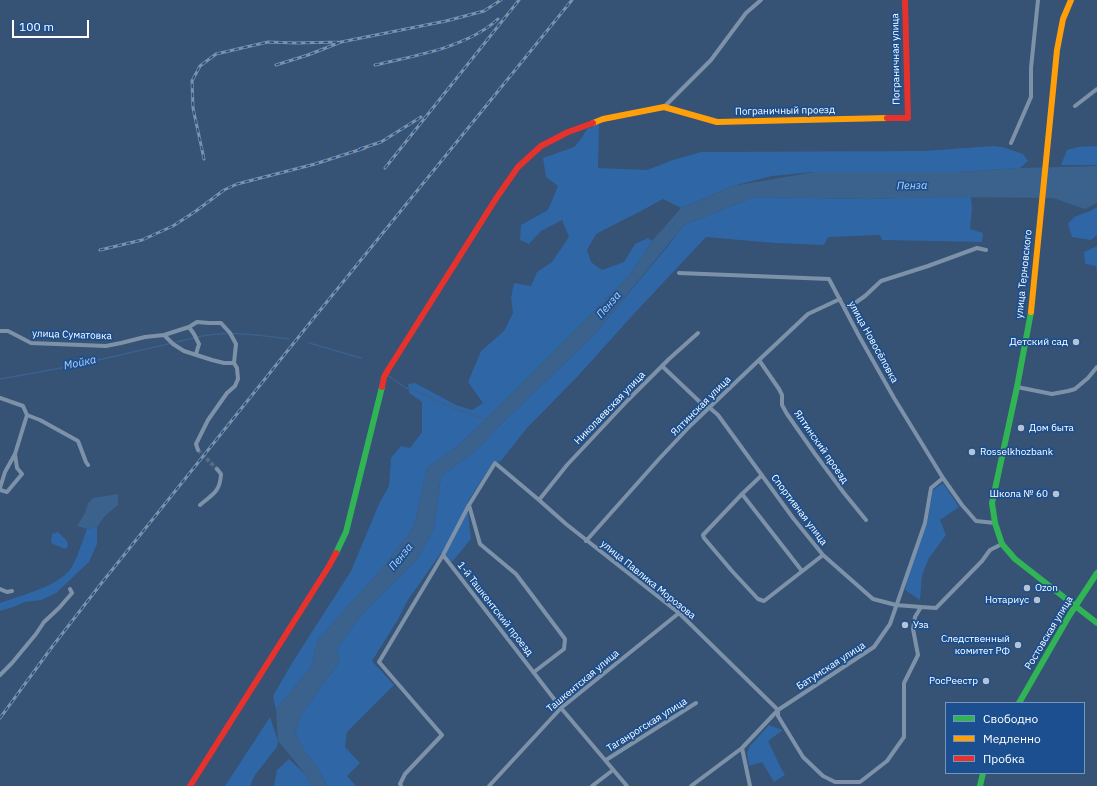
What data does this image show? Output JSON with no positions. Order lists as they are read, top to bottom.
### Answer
{
  "streets": {
    "street": [
      "Пограничная улица",
      "Пограничный проезд",
      "улица Терновского",
      "улица Суматовка",
      "улица Новосёловка",
      "Ялтинская улица",
      "Николаевская улица",
      "Ялтинский проезд",
      "Спортивная улица",
      "улица Павлика Морозова",
      "1-й Ташкентский проезд",
      "Ростовская улица",
      "Батумская улица",
      "Ташкентская улица",
      "Таганрогская улица"
    ]
  },
  "crossings": [
    ["Пограничная улица", "Пограничный проезд"],
    ["улица Терновского", "улица Новосёловка"],
    ["улица Терновского", "Спортивная улица"],
    ["улица Терновского", "Ростовская улица"],
    ["улица Новосёловка", "Ялтинская улица"],
    ["улица Новосёловка", "Батумская улица"],
    ["Ялтинская улица", "Ялтинский проезд"],
    ["Ялтинская улица", "Спортивная улица"],
    ["Ялтинская улица", "улица Павлика Морозова"],
    ["Николаевская улица", "Спортивная улица"],
    ["Николаевская улица", "улица Павлика Морозова"],
    ["Спортивная улица", "улица Павлика Морозова"],
    ["Спортивная улица", "Батумская улица"],
    ["улица Павлика Морозова", "Батумская улица"],
    ["улица Павлика Морозова", "Ташкентская улица"],
    ["1-й Ташкентский проезд", "Ташкентская улица"],
    ["1-й Ташкентский проезд", "Таганрогская улица"]
  ],
  "water": ["Пенза", "Мойка"],
  "places": [
    "Детский сад",
    "Дом быта",
    "Rosselkhozbank",
    "Школа № 60",
    "Ozon",
    "Нотариус",
    "Уза",
    "Следственный комитет РФ",
    "РосРеестр"
  ],
  "legend": ["Свободно", "Медленно", "Пробка"],
  "scale_bar": "100 m"
}
